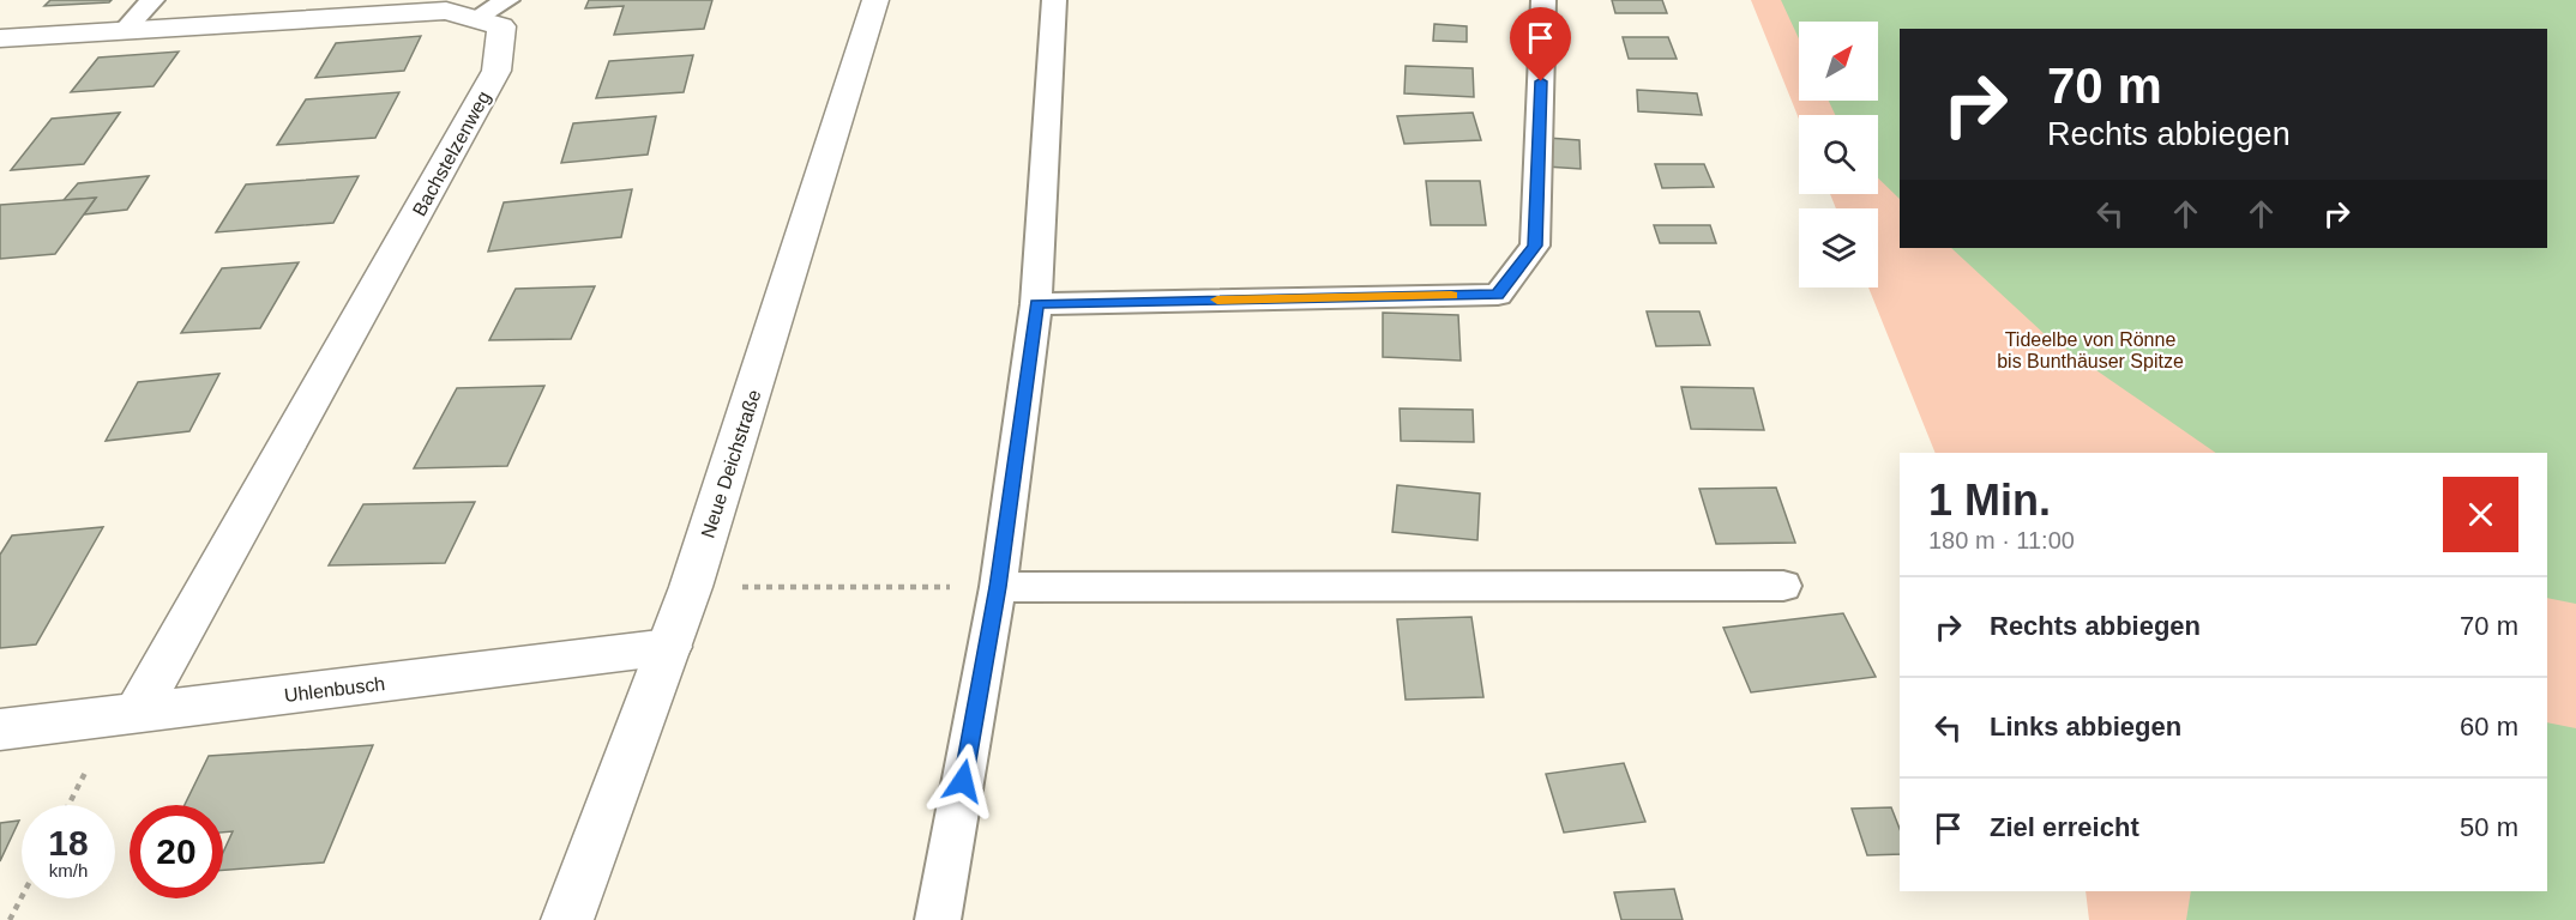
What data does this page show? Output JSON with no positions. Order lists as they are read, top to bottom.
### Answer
{
  "streets": {
    "street": ["Bachstelzenweg", "Neue Deichstraße", "Uhlenbusch"]
  },
  "crossings": [
    ["Bachstelzenweg", "Uhlenbusch"],
    ["Neue Deichstraße", "Uhlenbusch"]
  ],
  "parks": ["Tideelbe von Rönne bis Bunthäuser Spitze"],
  "north": "top right",
  "page": {
    "turn": ["70 m", "Rechts abbiegen"],
    "heading": ["1 Min.", "180 m · 11:00"],
    "list": [
      {
        "name": "Rechts abbiegen",
        "value": "70 m"
      },
      {
        "name": "Links abbiegen",
        "value": "60 m"
      },
      {
        "name": "Ziel erreicht",
        "value": "50 m"
      }
    ],
    "speed": "18 km/h",
    "limit": "20"
  }
}
